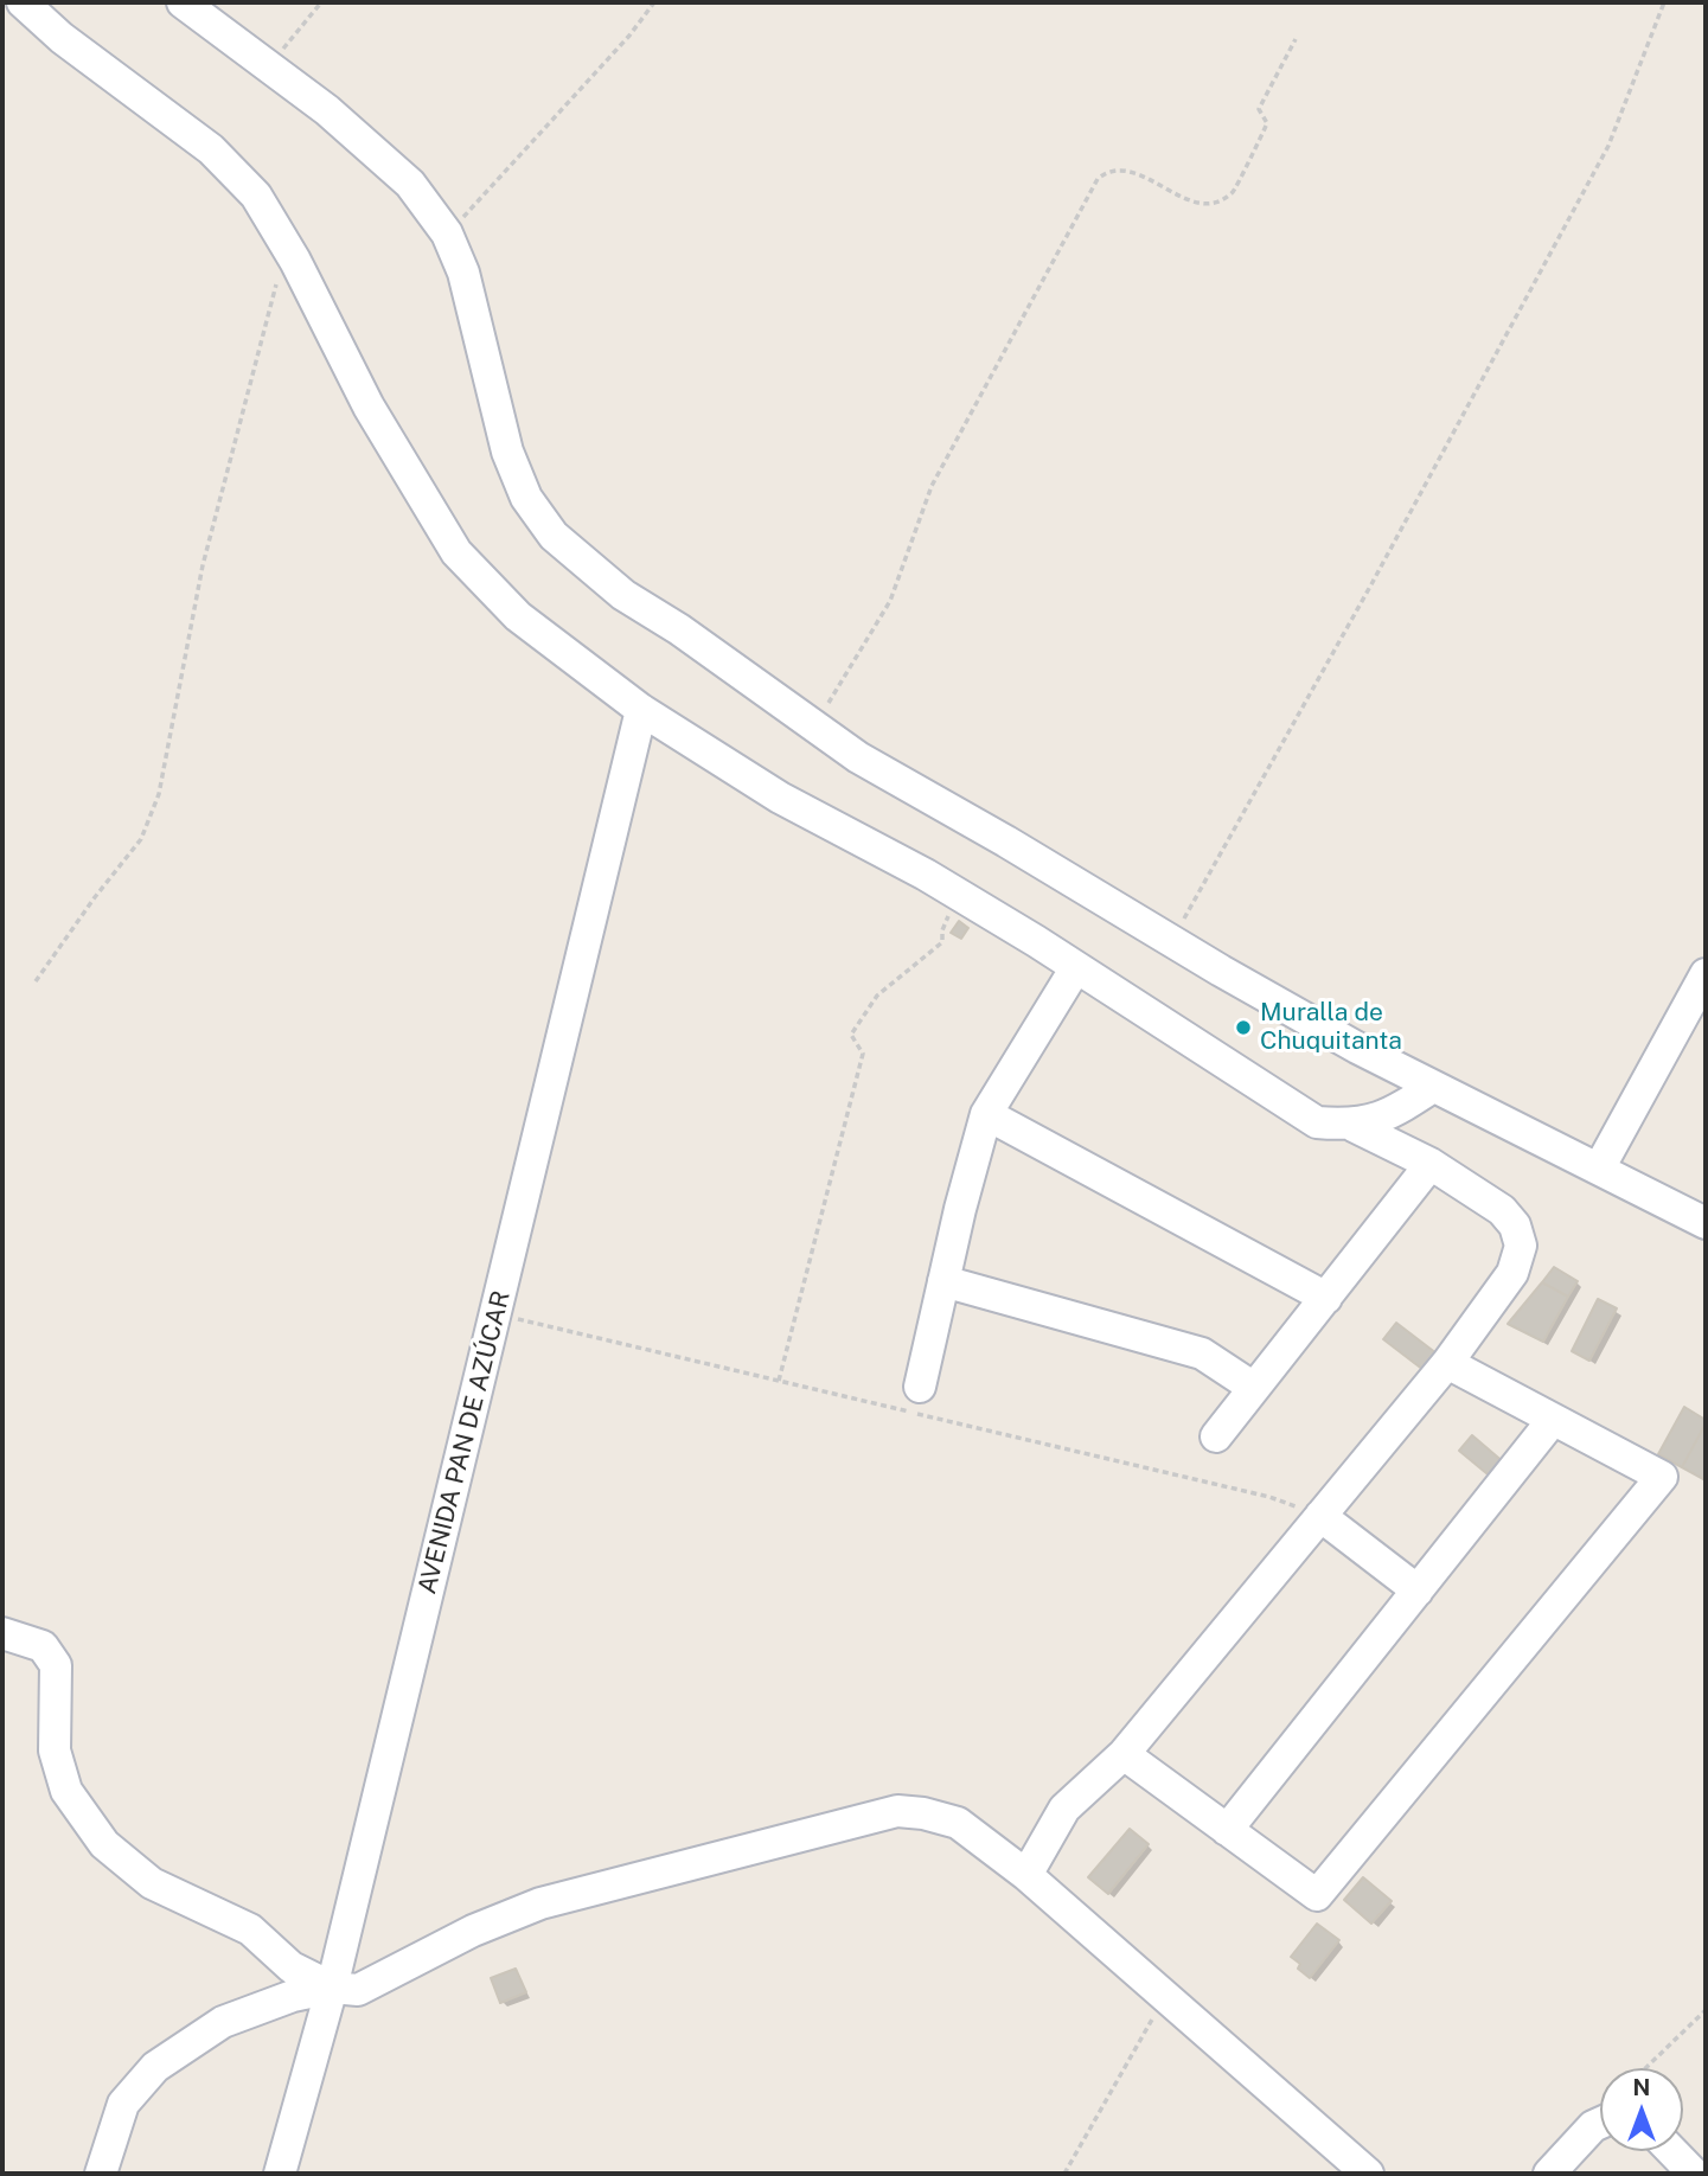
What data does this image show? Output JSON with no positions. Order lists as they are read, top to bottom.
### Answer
{
  "streets": {
    "street": ["AVENIDA PAN DE AZÚCAR"]
  },
  "places": ["Muralla de Chuquitanta"],
  "north": "top"
}
